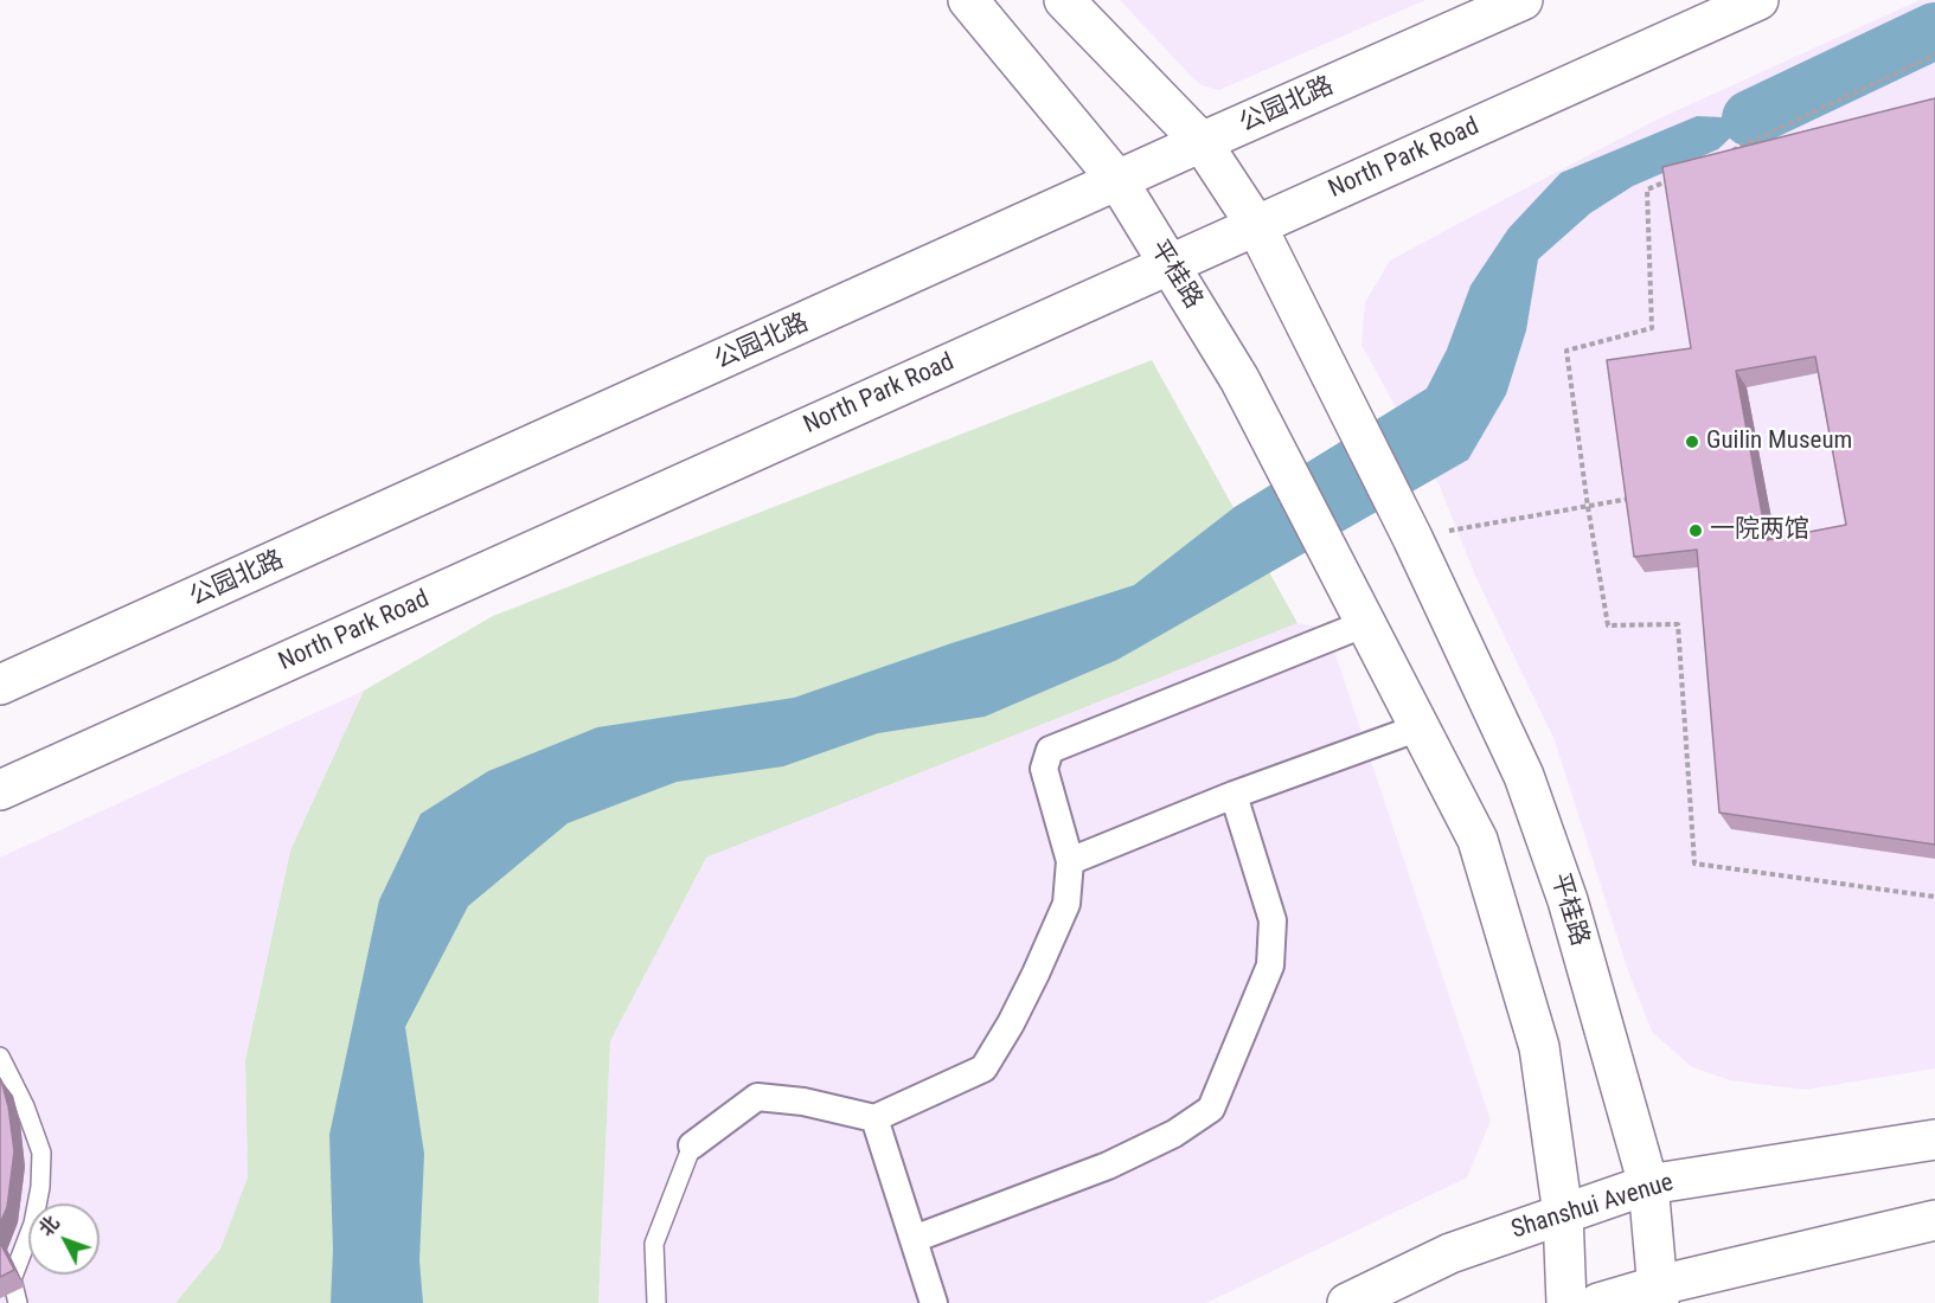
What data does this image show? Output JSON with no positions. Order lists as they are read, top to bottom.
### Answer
{
  "streets": {
    "main road": [
      "公园北路",
      "North Park Road",
      "平桂路",
      "Shanshui Avenue"
    ]
  },
  "crossings": [
    ["公园北路", "平桂路"],
    ["North Park Road", "平桂路"],
    ["平桂路", "Shanshui Avenue"]
  ],
  "places": ["Guilin Museum", "一院两馆"],
  "north": "top left"
}
